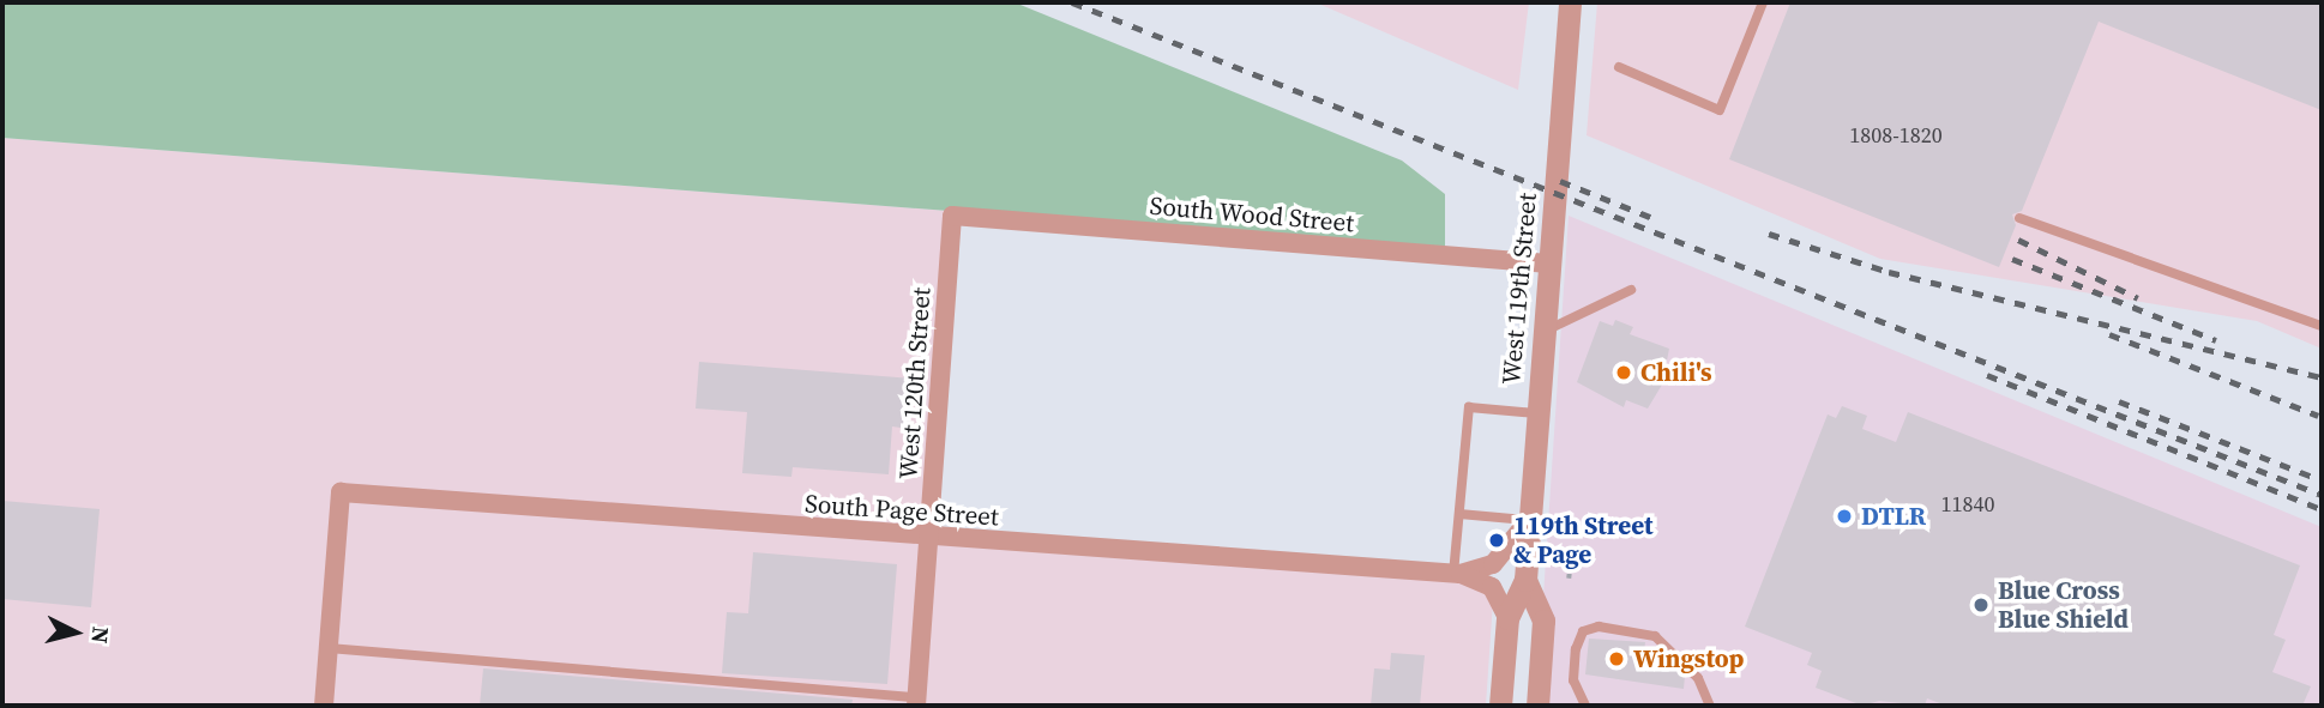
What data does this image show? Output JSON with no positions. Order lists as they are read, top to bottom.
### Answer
{
  "streets": {
    "street": [
      "South Wood Street",
      "West 119th Street",
      "West 120th Street",
      "South Page Street"
    ]
  },
  "crossings": [
    ["South Wood Street", "West 119th Street"],
    ["South Wood Street", "West 120th Street"],
    ["West 119th Street", "South Page Street"],
    ["West 120th Street", "South Page Street"]
  ],
  "places": [
    "Chili's",
    "DTLR",
    "119th Street & Page",
    "Blue Cross Blue Shield",
    "Wingstop"
  ],
  "house_numbers": ["1808-1820", "11840"],
  "north": "right"
}
